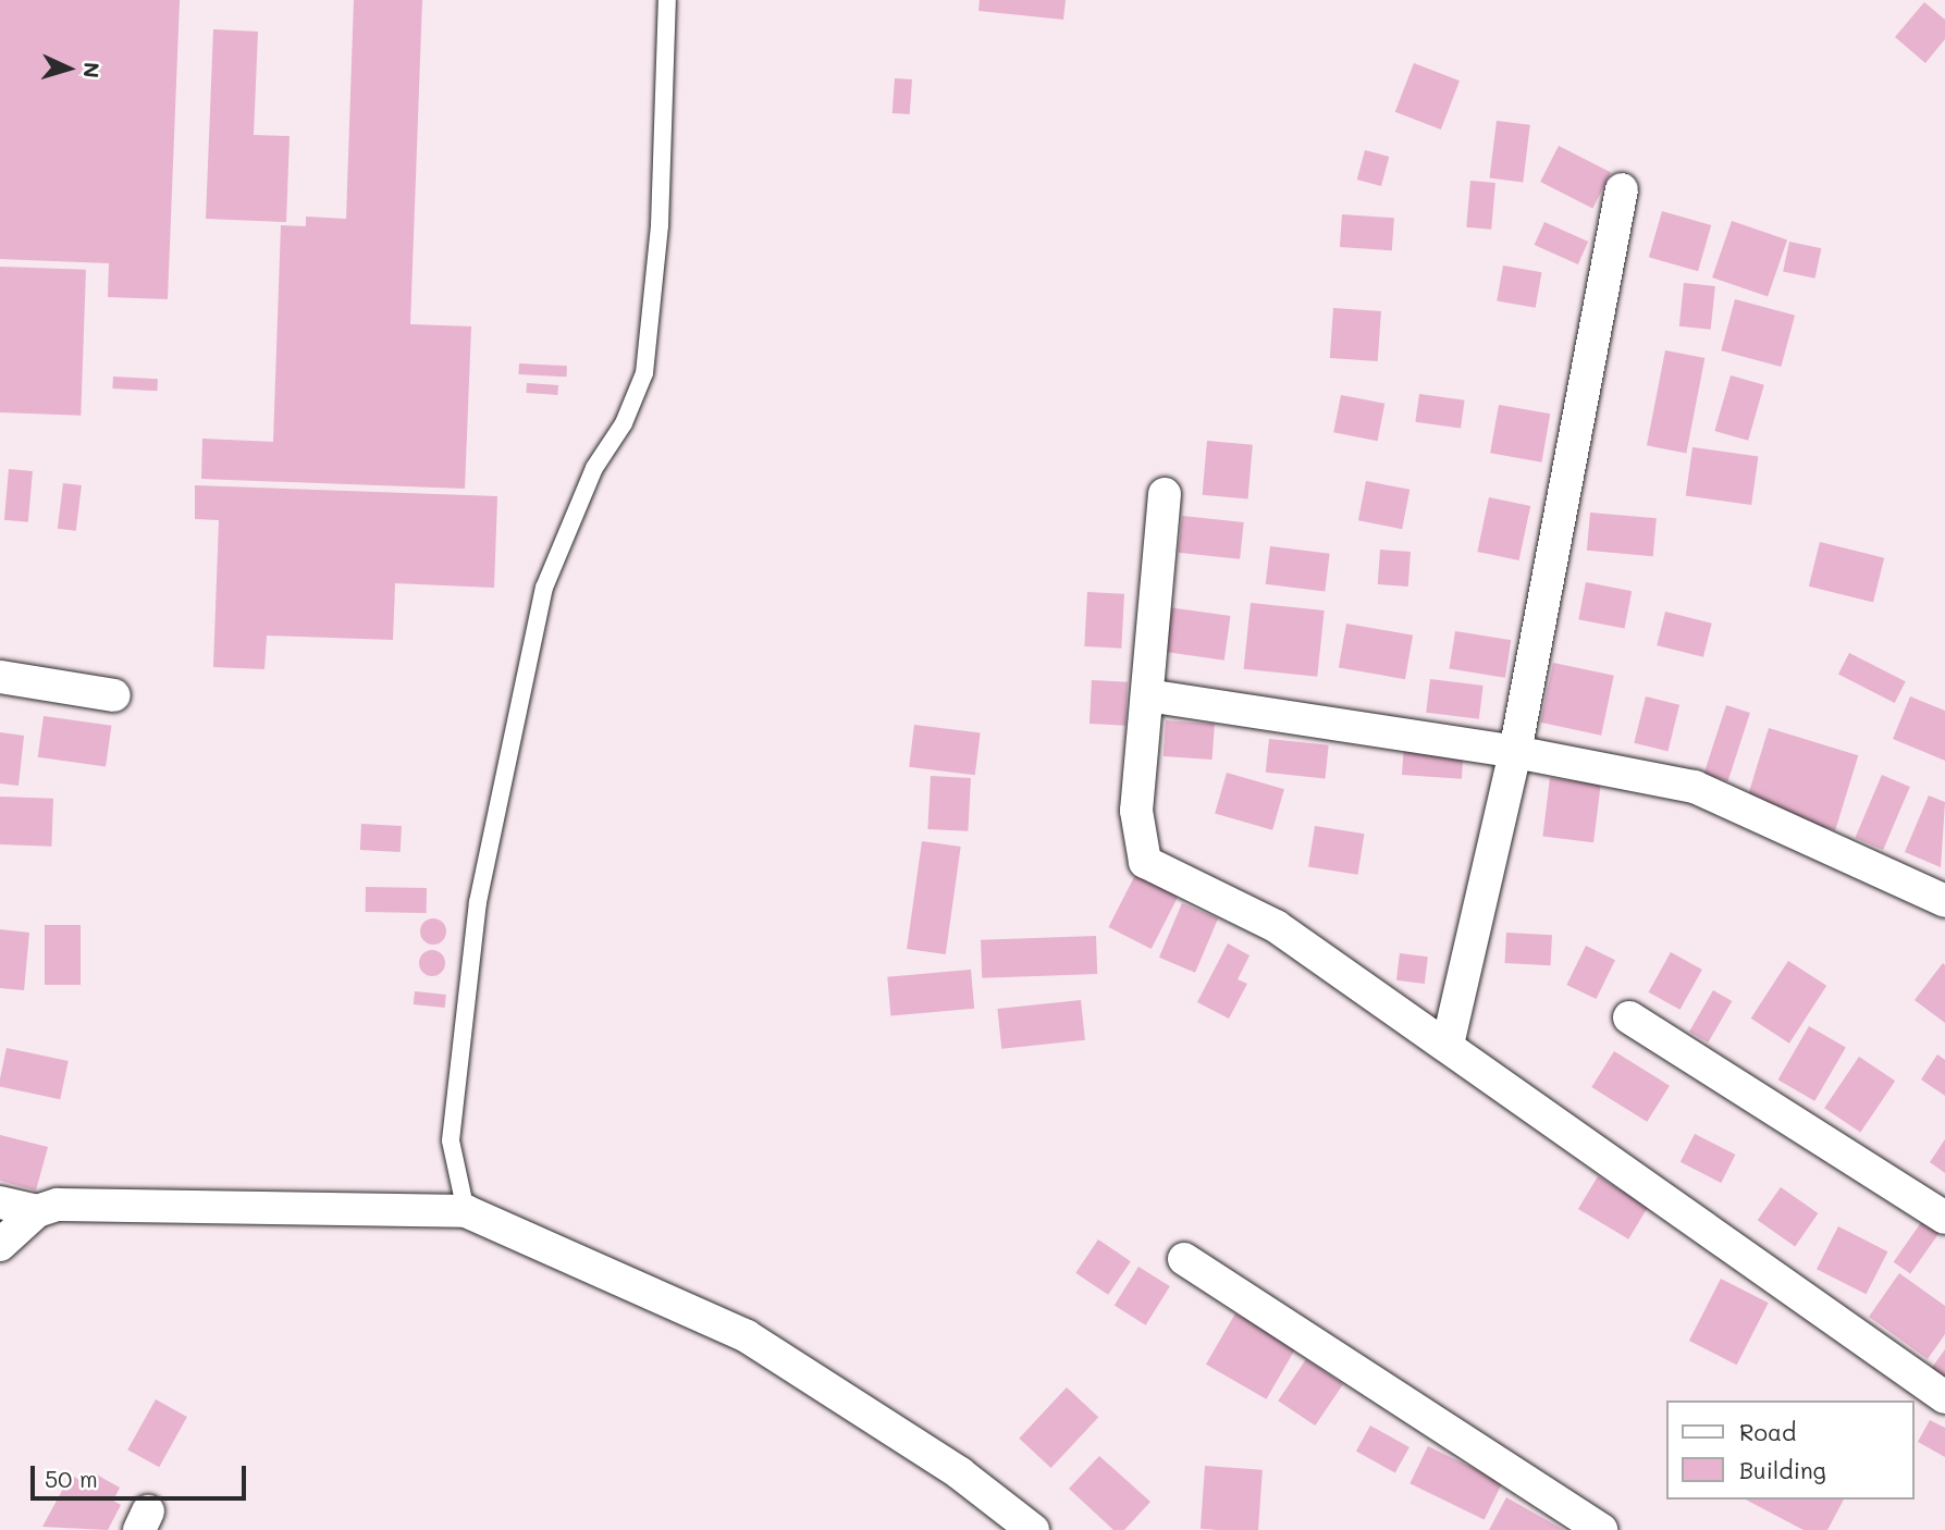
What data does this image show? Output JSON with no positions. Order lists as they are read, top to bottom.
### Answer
{
  "legend": ["Road", "Building"],
  "scale_bar": "50 m",
  "north": "right"
}
